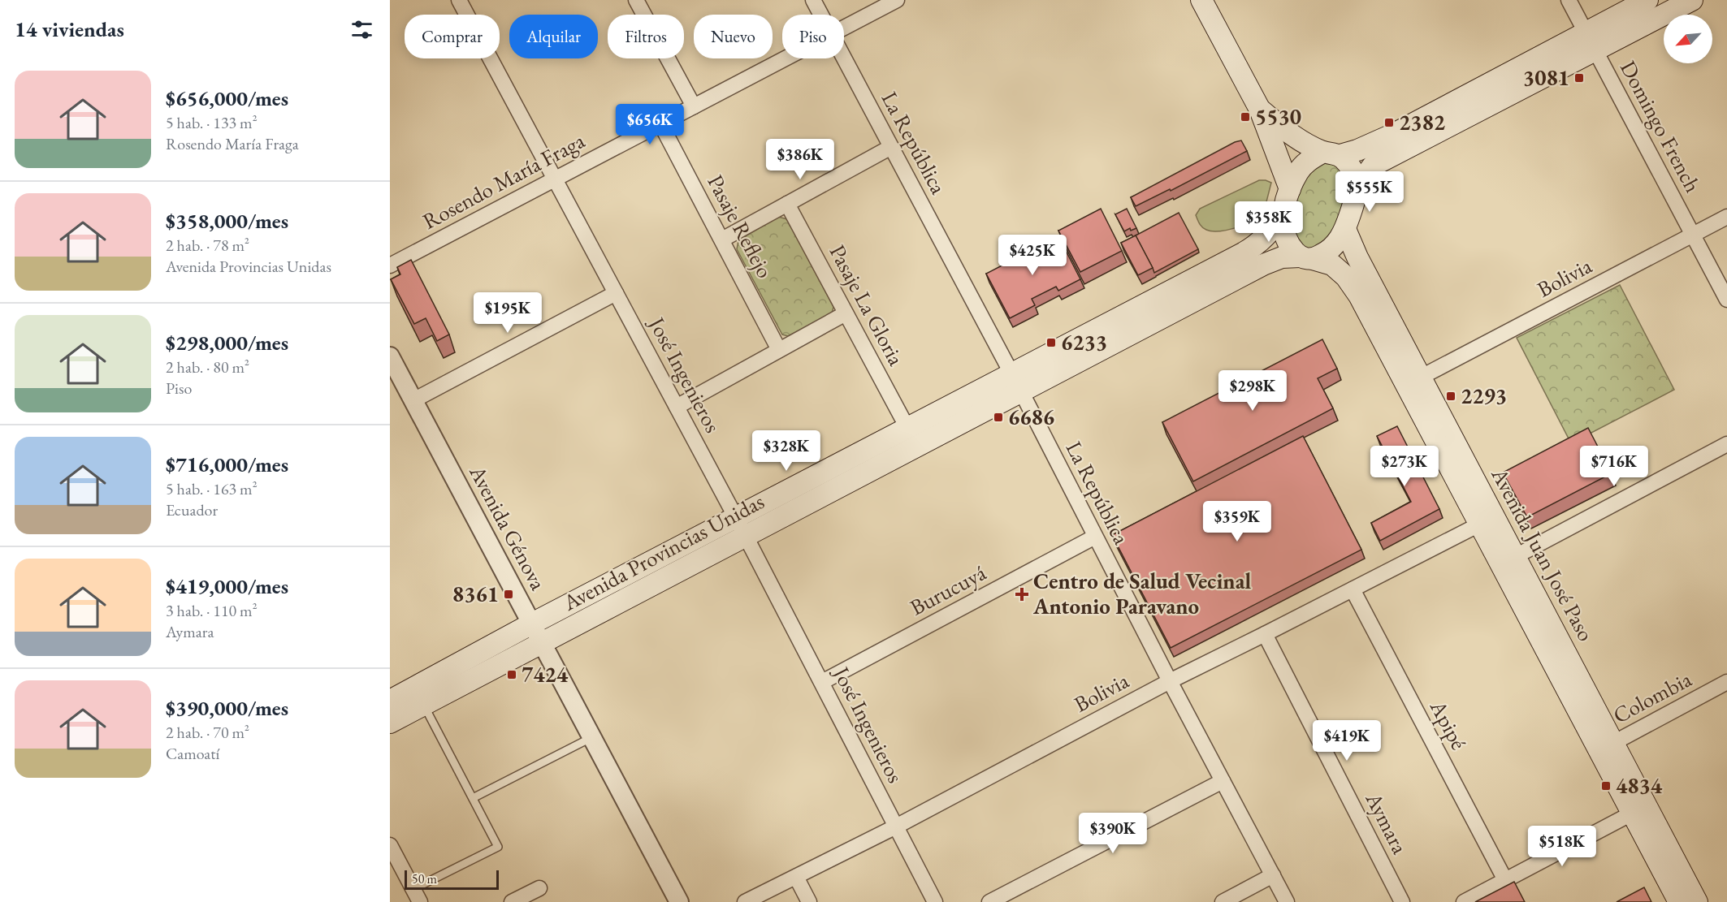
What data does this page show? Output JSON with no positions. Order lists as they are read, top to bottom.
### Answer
{
  "streets": {
    "main road": ["Avenida Provincias Unidas", "Avenida Juan José Paso"],
    "street": [
      "Domingo French",
      "La República",
      "Rosendo María Fraga",
      "Pasaje Reflejo",
      "Bolivia",
      "Pasaje La Gloria",
      "José Ingenieros",
      "Avenida Génova",
      "Burucuyá",
      "Colombia",
      "Apipé",
      "Aymara"
    ]
  },
  "crossings": [
    ["Domingo French", "Bolivia"],
    ["La República", "Bolivia"],
    ["La República", "Avenida Provincias Unidas"],
    ["La República", "Burucuyá"],
    ["Rosendo María Fraga", "Pasaje Reflejo"],
    ["Rosendo María Fraga", "José Ingenieros"],
    ["Bolivia", "José Ingenieros"],
    ["Bolivia", "Avenida Juan José Paso"],
    ["Bolivia", "Apipé"],
    ["Bolivia", "Aymara"],
    ["Pasaje La Gloria", "Avenida Provincias Unidas"],
    ["José Ingenieros", "Avenida Provincias Unidas"],
    ["José Ingenieros", "Burucuyá"],
    ["Avenida Génova", "Avenida Provincias Unidas"],
    ["Avenida Provincias Unidas", "Avenida Juan José Paso"],
    ["Avenida Juan José Paso", "Colombia"]
  ],
  "places": {
    "transit": [
      "3081",
      "5530",
      "2382",
      "6233",
      "2293",
      "6686",
      "8361",
      "7424",
      "4834"
    ],
    "health": ["Centro de Salud Vecinal Antonio Paravano"]
  },
  "scale_bar": "50 m",
  "north": "bottom left",
  "page": {
    "heading": "14 viviendas",
    "chip": [
      "Comprar",
      "Alquilar",
      "Filtros",
      "Nuevo",
      "Piso"
    ],
    "list": [
      {
        "name": "$656,000/mes",
        "note": "5 hab. · 133 m² · Rosendo María Fraga"
      },
      {
        "name": "$358,000/mes",
        "note": "2 hab. · 78 m² · Avenida Provincias Unidas"
      },
      {
        "name": "$298,000/mes",
        "note": "2 hab. · 80 m² · Piso"
      },
      {
        "name": "$716,000/mes",
        "note": "5 hab. · 163 m² · Ecuador"
      },
      {
        "name": "$419,000/mes",
        "note": "3 hab. · 110 m² · Aymara"
      },
      {
        "name": "$390,000/mes",
        "note": "2 hab. · 70 m² · Camoatí"
      }
    ],
    "price": [
      "$656K",
      "$386K",
      "$555K",
      "$358K",
      "$425K",
      "$195K",
      "$298K",
      "$328K",
      "$273K",
      "$716K",
      "$359K",
      "$419K",
      "$390K",
      "$518K"
    ],
    "scale": "50 m"
  }
}
